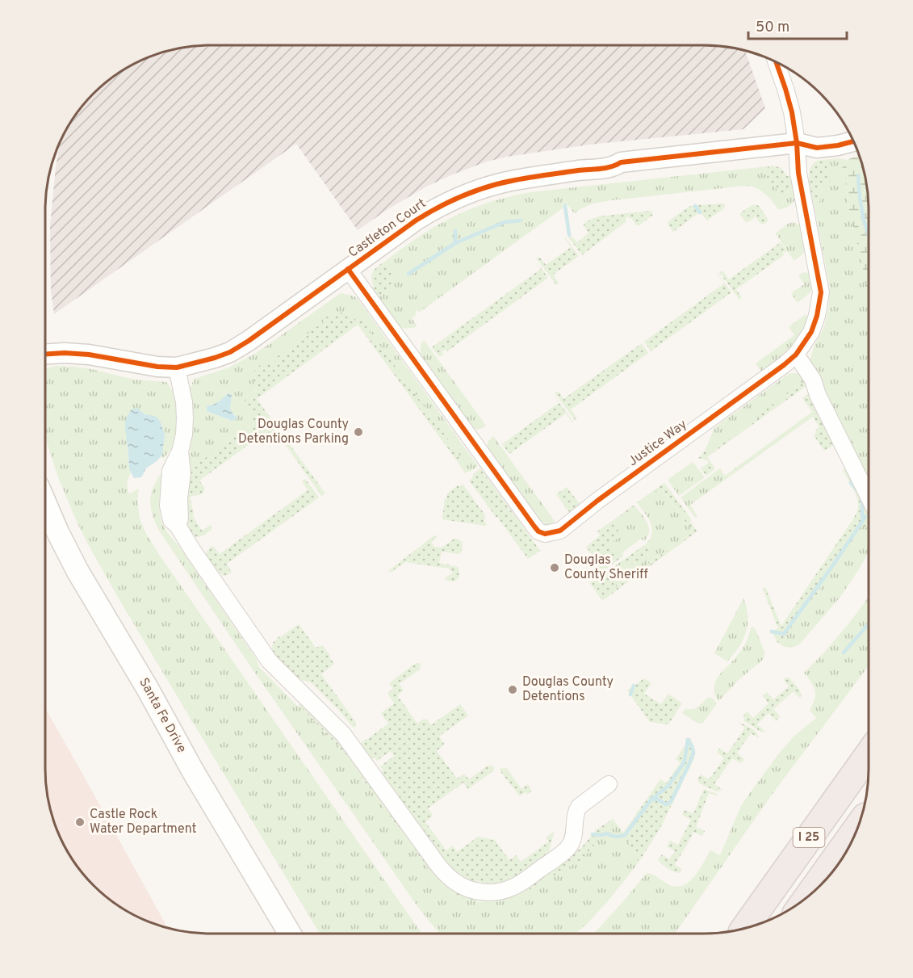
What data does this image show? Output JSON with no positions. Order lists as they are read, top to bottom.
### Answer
{
  "streets": {
    "highway": ["I 25"],
    "main road": ["Santa Fe Drive"],
    "street": ["Castleton Court", "Justice Way"]
  },
  "crossings": [
    ["Castleton Court", "Justice Way"]
  ],
  "places": [
    "Douglas County Detentions Parking",
    "Douglas County Sheriff",
    "Douglas County Detentions",
    "Castle Rock Water Department"
  ],
  "scale_bar": "50 m"
}
